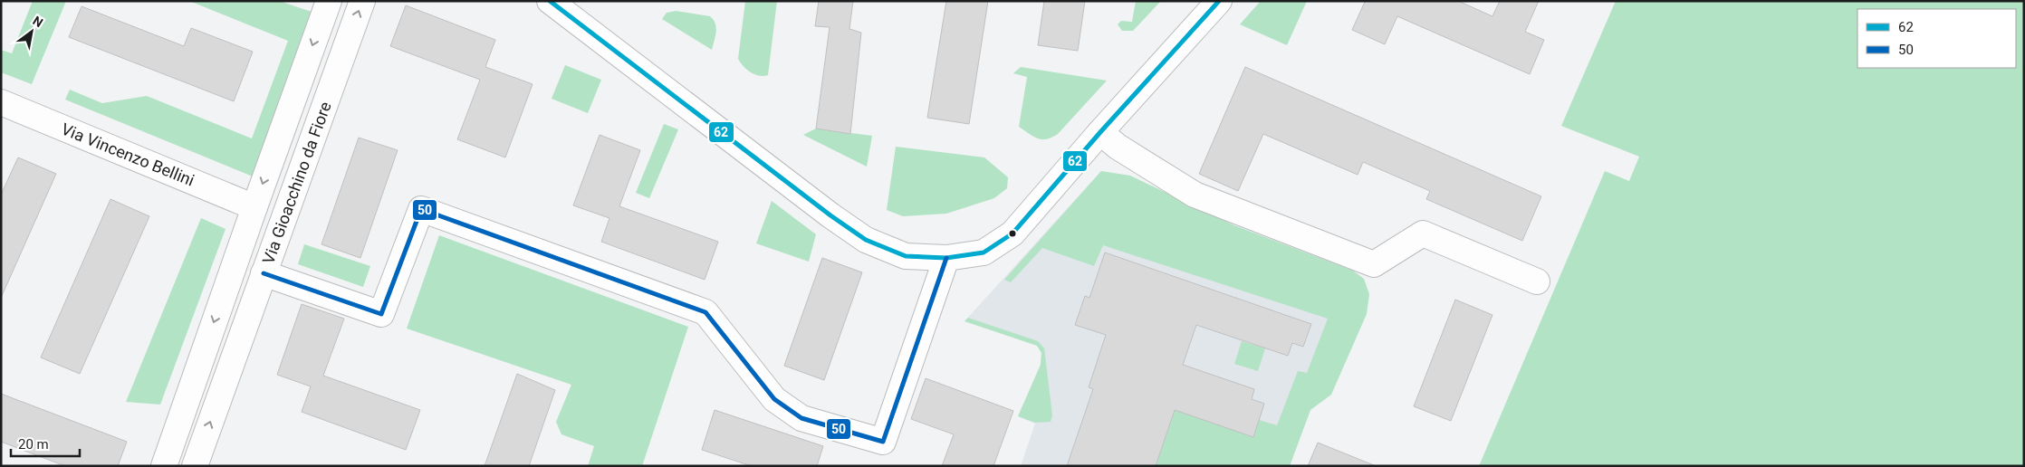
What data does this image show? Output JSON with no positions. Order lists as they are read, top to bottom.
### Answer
{
  "streets": {
    "street": ["Via Vincenzo Bellini", "Via Gioacchino da Fiore"]
  },
  "crossings": [
    ["Via Vincenzo Bellini", "Via Gioacchino da Fiore"]
  ],
  "lines": ["transit line 62", "transit line 50"],
  "legend": ["62", "50"],
  "scale_bar": "20 m",
  "north": "top right"
}
